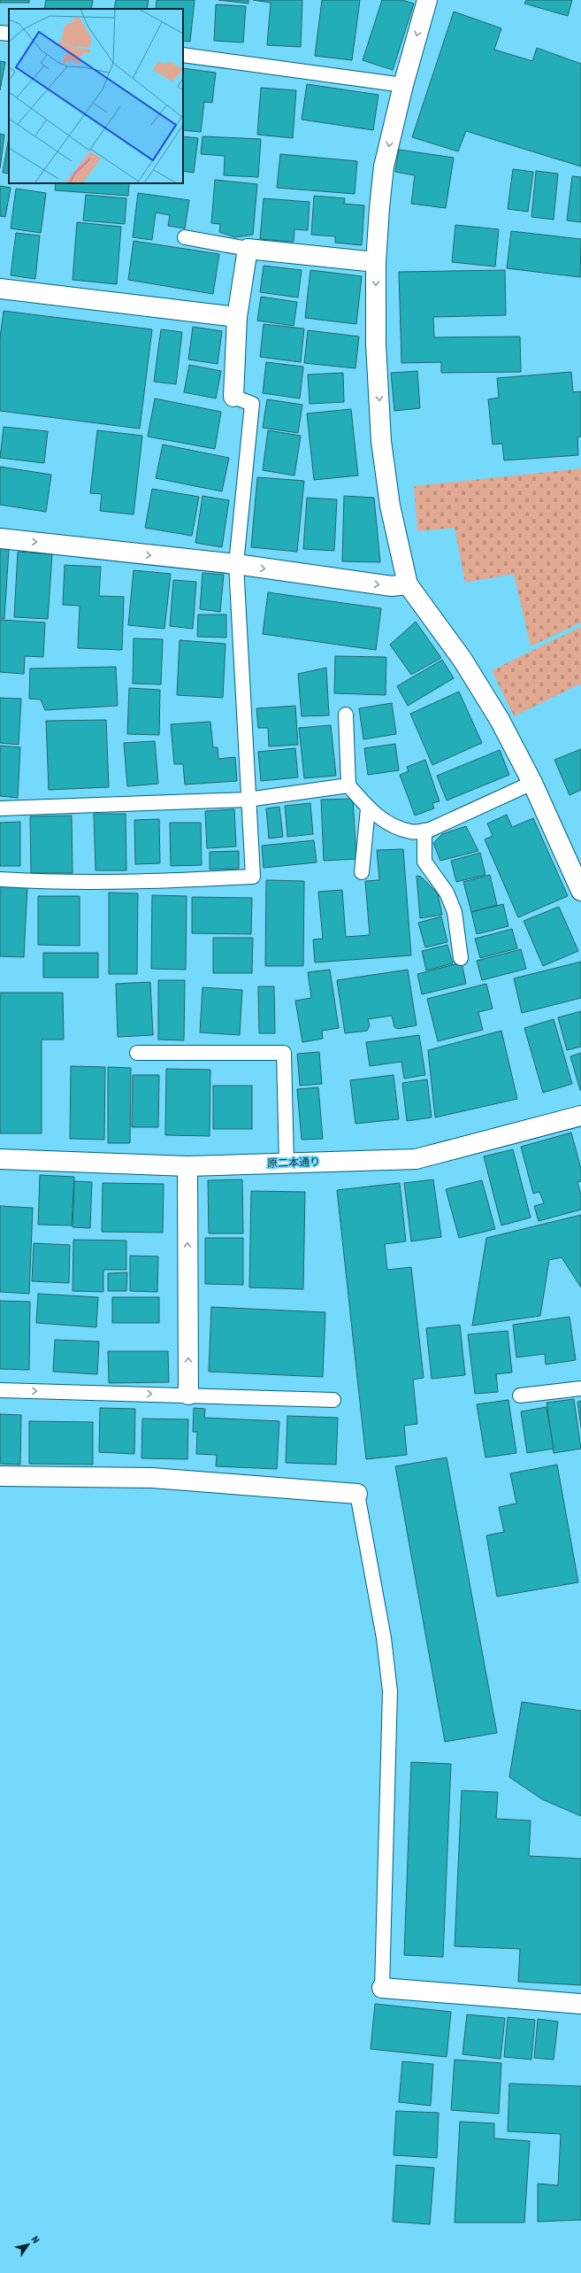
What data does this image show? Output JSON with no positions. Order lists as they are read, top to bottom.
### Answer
{
  "streets": {
    "street": ["原二本通り"]
  },
  "north": "top right"
}
